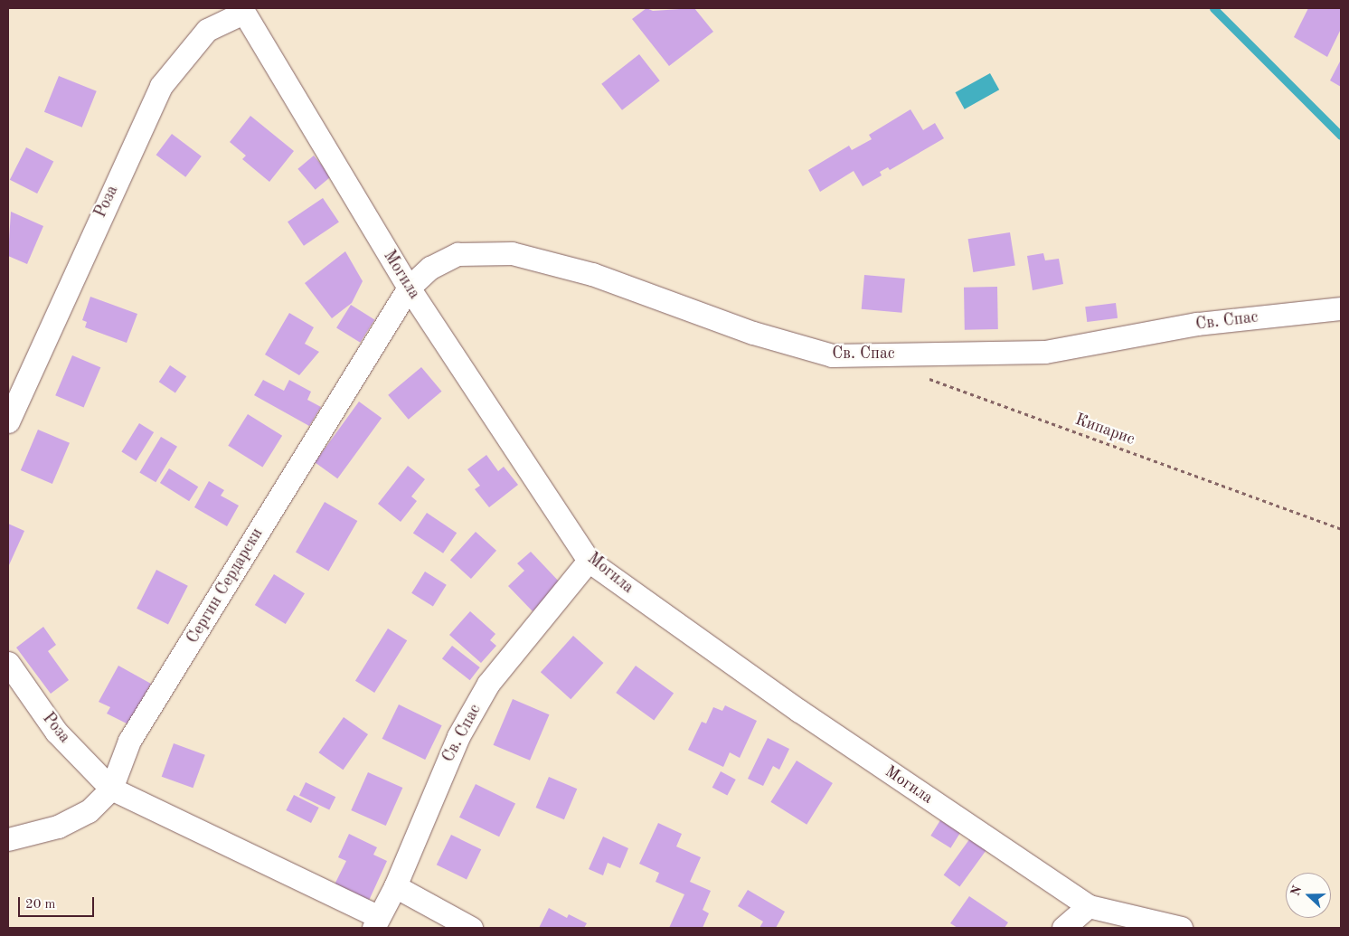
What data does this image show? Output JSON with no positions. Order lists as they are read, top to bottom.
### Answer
{
  "streets": {
    "street": [
      "Роза",
      "Могила",
      "Св. Спас",
      "Сергин Сердарски"
    ],
    "path": ["Кипарис"]
  },
  "crossings": [
    ["Роза", "Могила"],
    ["Роза", "Сергин Сердарски"],
    ["Могила", "Св. Спас"],
    ["Могила", "Сергин Сердарски"],
    ["Св. Спас", "Сергин Сердарски"]
  ],
  "scale_bar": "20 m",
  "north": "left"
}
